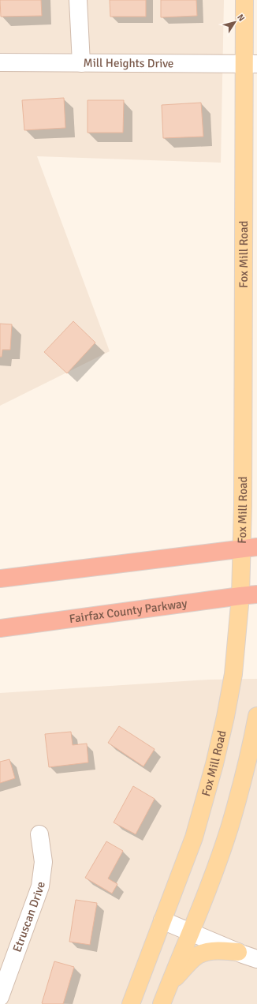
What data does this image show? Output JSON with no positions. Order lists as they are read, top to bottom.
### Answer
{
  "streets": {
    "highway": ["Fairfax County Parkway"],
    "main road": ["Fox Mill Road"],
    "street": ["Mill Heights Drive", "Etruscan Drive"]
  },
  "crossings": [
    ["Mill Heights Drive", "Fox Mill Road"],
    ["Fox Mill Road", "Fairfax County Parkway"]
  ],
  "north": "top right"
}
